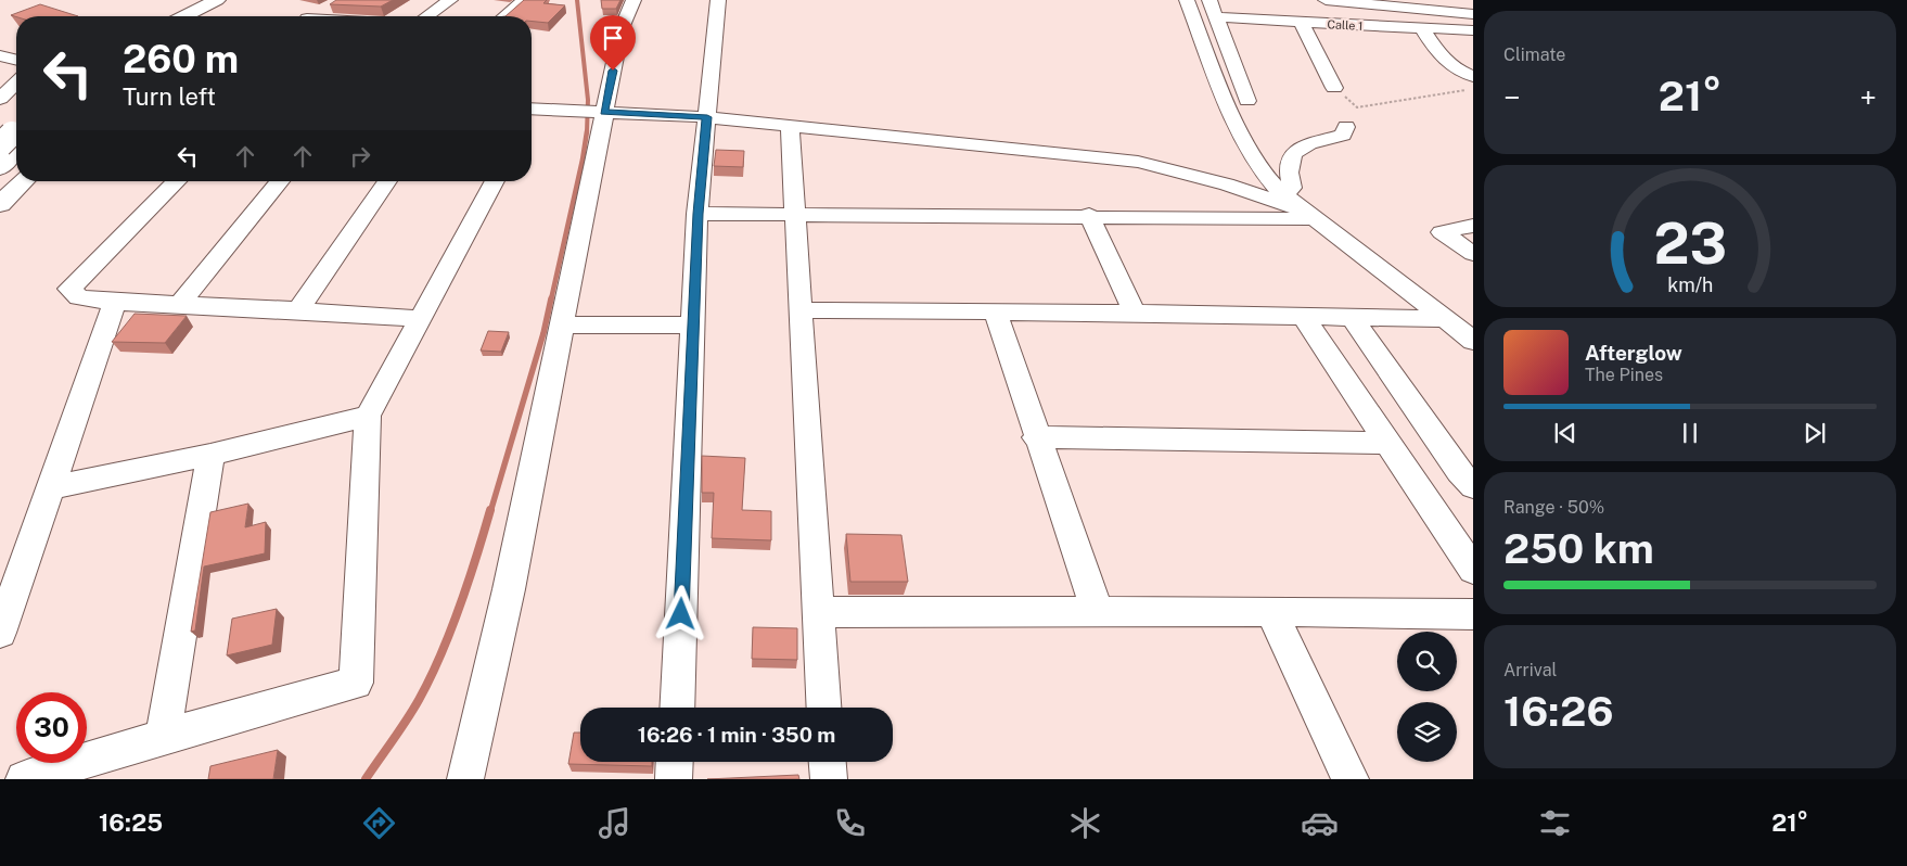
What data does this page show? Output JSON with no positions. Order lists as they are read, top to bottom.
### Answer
{
  "streets": {
    "street": ["Calle 1"]
  },
  "page": {
    "tile": [
      "Climate",
      ["Range · 50%", "250 km"],
      ["Arrival", "16:26"]
    ],
    "turn": ["260 m", "Turn left"],
    "heat": ["−", "21°", "+"],
    "song": ["Afterglow", "The Pines"],
    "limit": "30",
    "trip": "16:26 · 1 min · 350 m",
    "tabs": ["16:25", "21°"],
    "gauge": ["23", "km/h"]
  }
}
